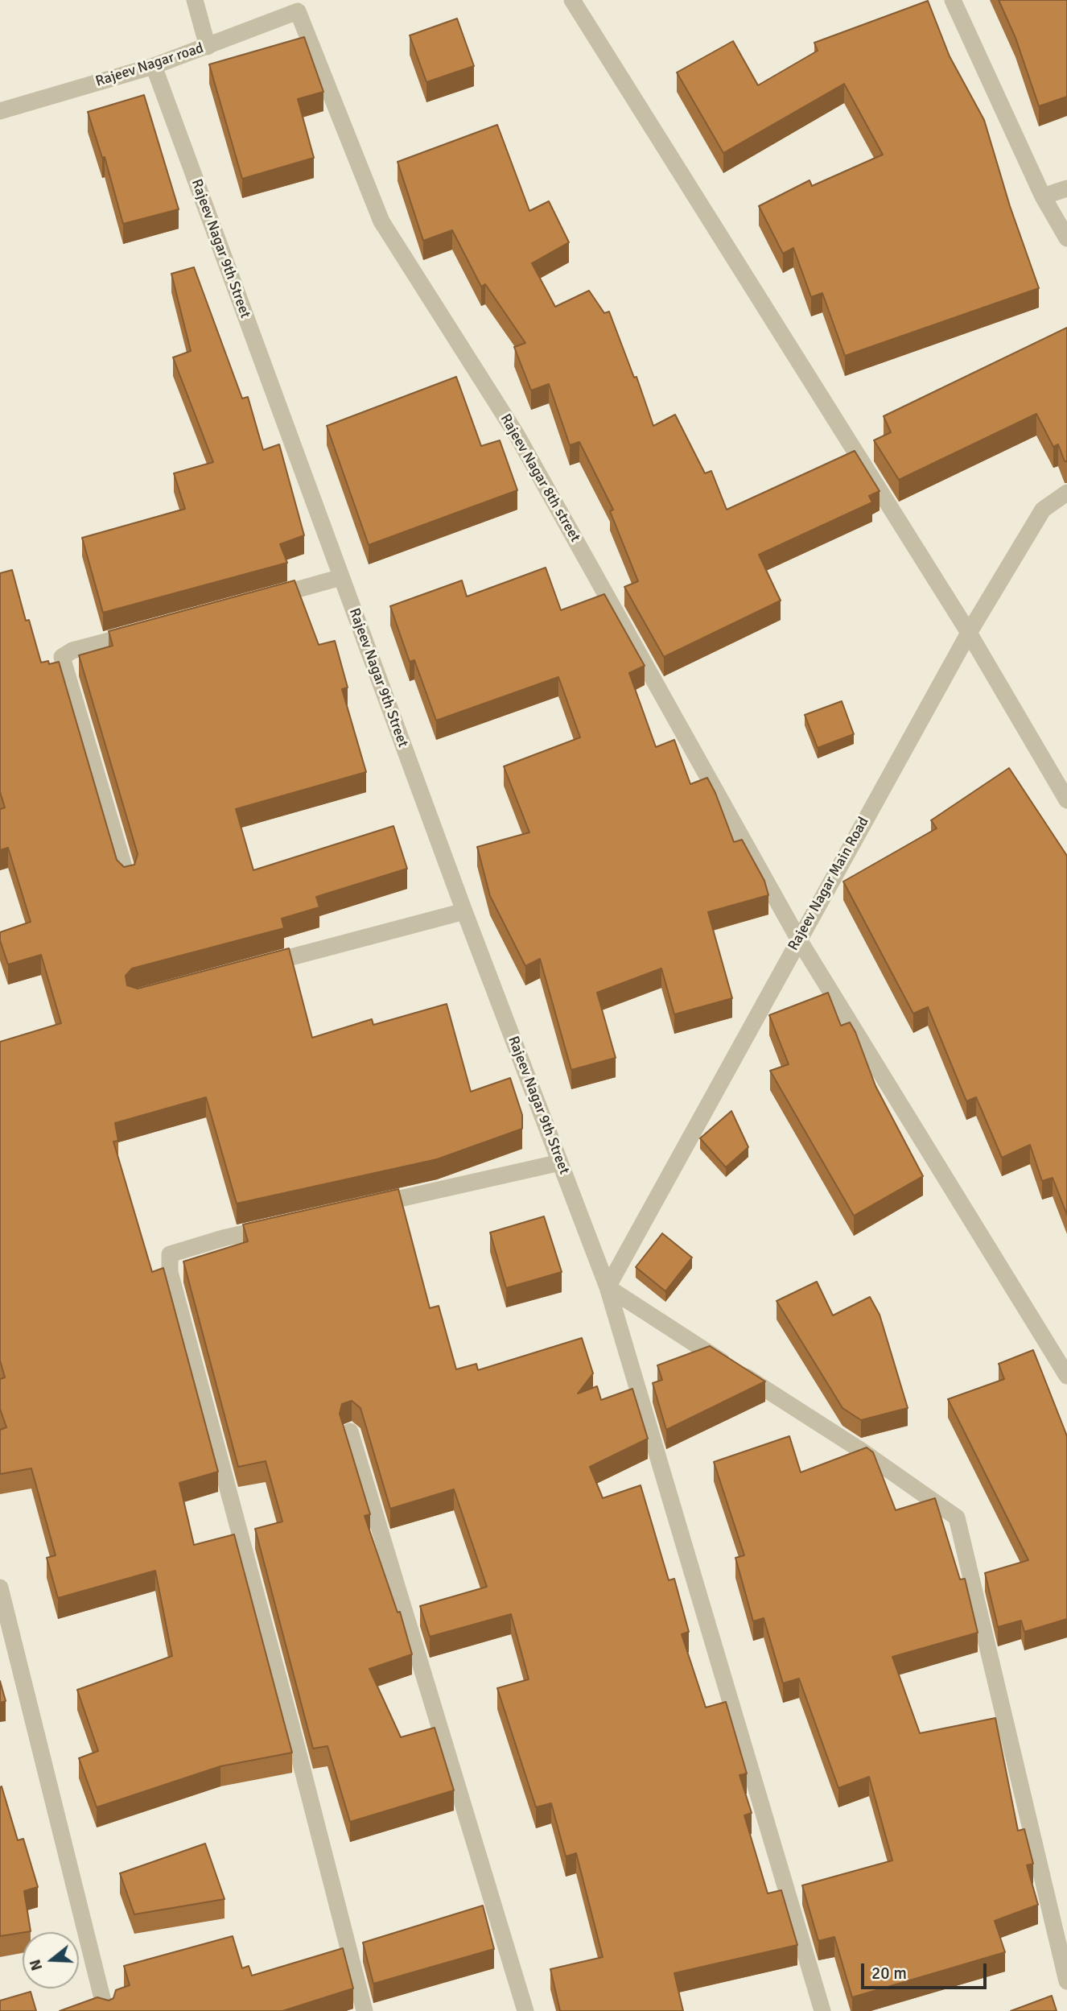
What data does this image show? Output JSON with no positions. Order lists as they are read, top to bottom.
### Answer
{
  "streets": {
    "street": [
      "Rajeev Nagar road",
      "Rajeev Nagar 9th Street",
      "Rajeev Nagar 8th street",
      "Rajeev Nagar Main Road"
    ]
  },
  "crossings": [
    ["Rajeev Nagar road", "Rajeev Nagar 9th Street"],
    ["Rajeev Nagar road", "Rajeev Nagar 8th street"],
    ["Rajeev Nagar 9th Street", "Rajeev Nagar Main Road"],
    ["Rajeev Nagar 8th street", "Rajeev Nagar Main Road"]
  ],
  "scale_bar": "20 m",
  "north": "left"
}
